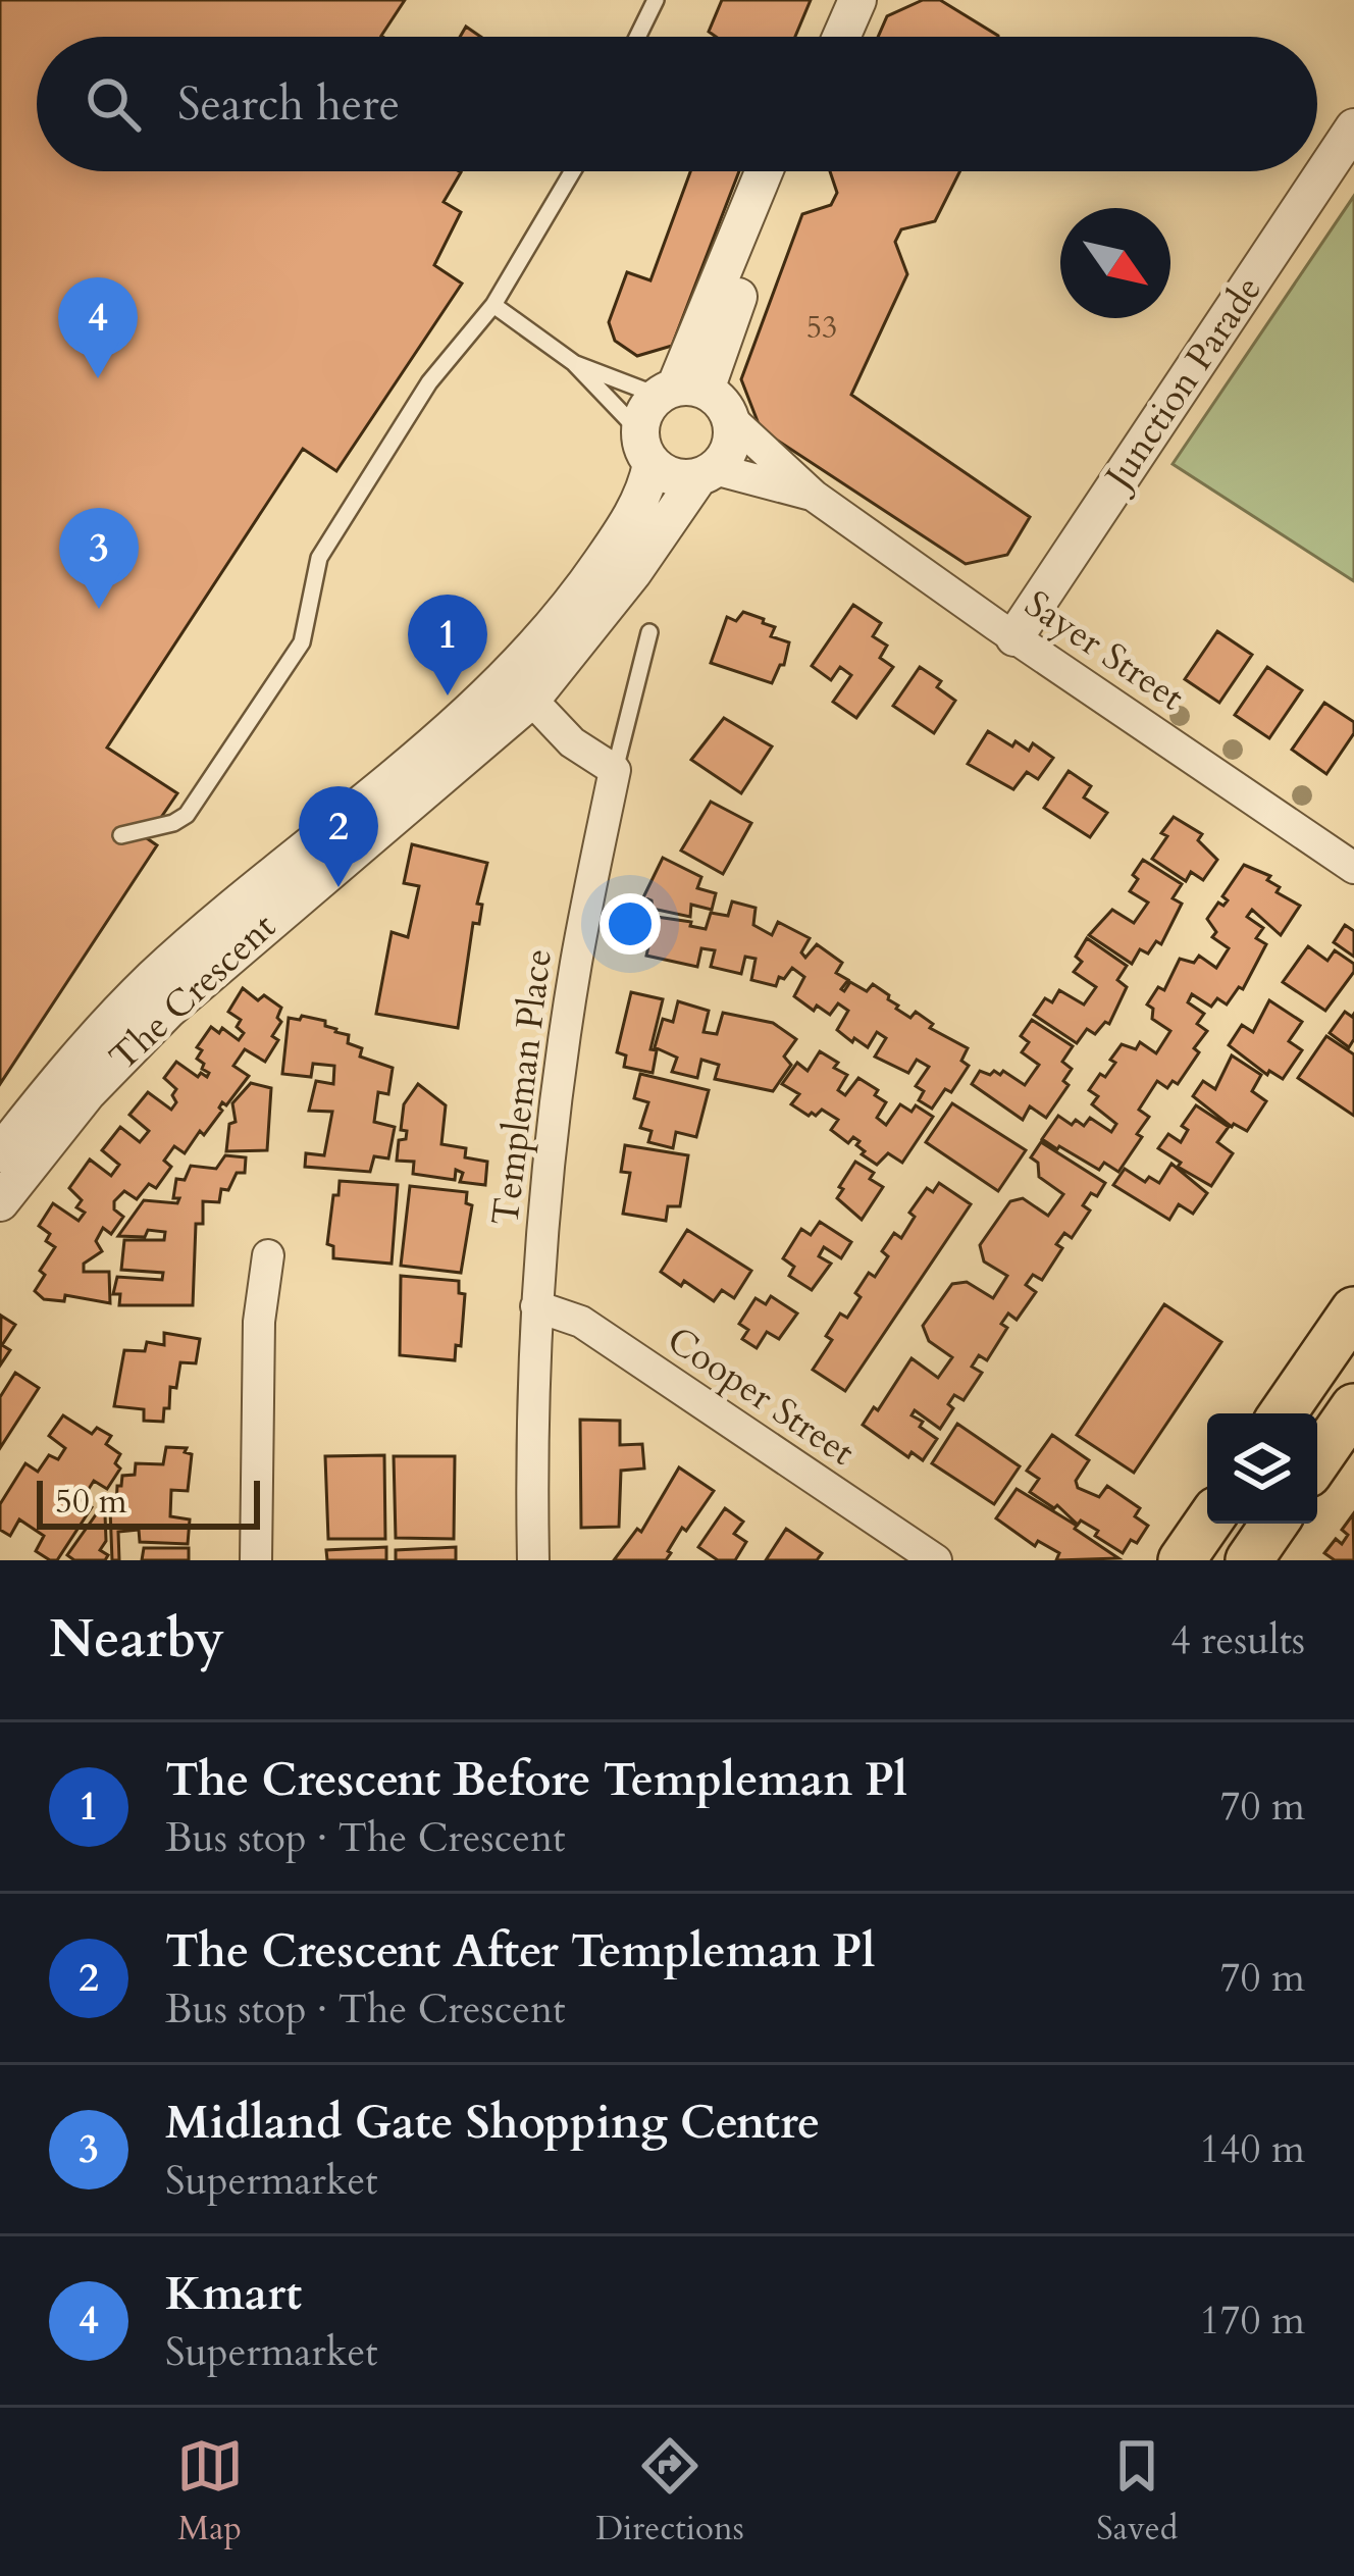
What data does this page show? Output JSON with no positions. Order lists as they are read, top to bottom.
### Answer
{
  "streets": {
    "street": [
      "Junction Parade",
      "Sayer Street",
      "The Crescent",
      "Templeman Place",
      "Cooper Street"
    ]
  },
  "crossings": [
    ["Junction Parade", "Sayer Street"],
    ["Sayer Street", "The Crescent"],
    ["Templeman Place", "Cooper Street"]
  ],
  "house_numbers": ["53"],
  "scale_bar": "50 m",
  "north": "bottom right",
  "page": {
    "search": "Search here",
    "pins": [
      "4",
      "3",
      "1",
      "2"
    ],
    "scale": "50 m",
    "heading": ["Nearby", "4 results"],
    "list": [
      {
        "mark": "1",
        "name": "The Crescent Before Templeman Pl",
        "note": "Bus stop · The Crescent",
        "value": "70 m"
      },
      {
        "mark": "2",
        "name": "The Crescent After Templeman Pl",
        "note": "Bus stop · The Crescent",
        "value": "70 m"
      },
      {
        "mark": "3",
        "name": "Midland Gate Shopping Centre",
        "note": "Supermarket",
        "value": "140 m"
      },
      {
        "mark": "4",
        "name": "Kmart",
        "note": "Supermarket",
        "value": "170 m"
      }
    ],
    "nav": ["Map", "Directions", "Saved"]
  }
}
